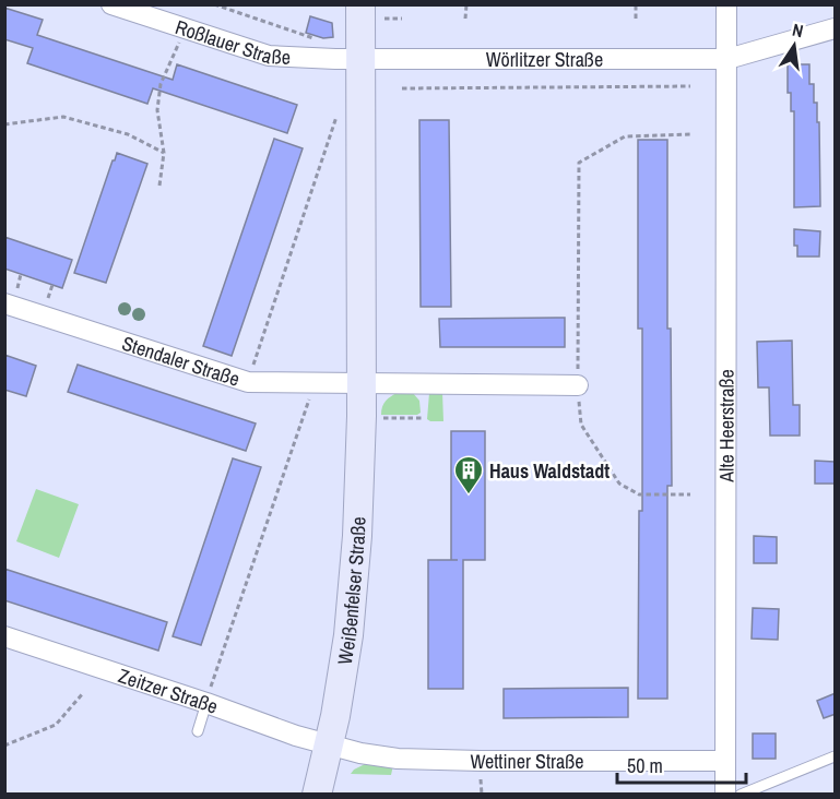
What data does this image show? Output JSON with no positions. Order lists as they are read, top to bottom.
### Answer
{
  "streets": {
    "street": [
      "Roßlauer Straße",
      "Wörlitzer Straße",
      "Stendaler Straße",
      "Alte Heerstraße",
      "Weißenfelser Straße",
      "Zeitzer Straße",
      "Wettiner Straße"
    ]
  },
  "crossings": [
    ["Roßlauer Straße", "Wörlitzer Straße"],
    ["Roßlauer Straße", "Weißenfelser Straße"],
    ["Wörlitzer Straße", "Alte Heerstraße"],
    ["Wörlitzer Straße", "Weißenfelser Straße"],
    ["Stendaler Straße", "Weißenfelser Straße"],
    ["Alte Heerstraße", "Wettiner Straße"],
    ["Weißenfelser Straße", "Zeitzer Straße"],
    ["Weißenfelser Straße", "Wettiner Straße"],
    ["Zeitzer Straße", "Wettiner Straße"]
  ],
  "places": {
    "building": ["Haus Waldstadt"]
  },
  "scale_bar": "50 m",
  "north": "top"
}
